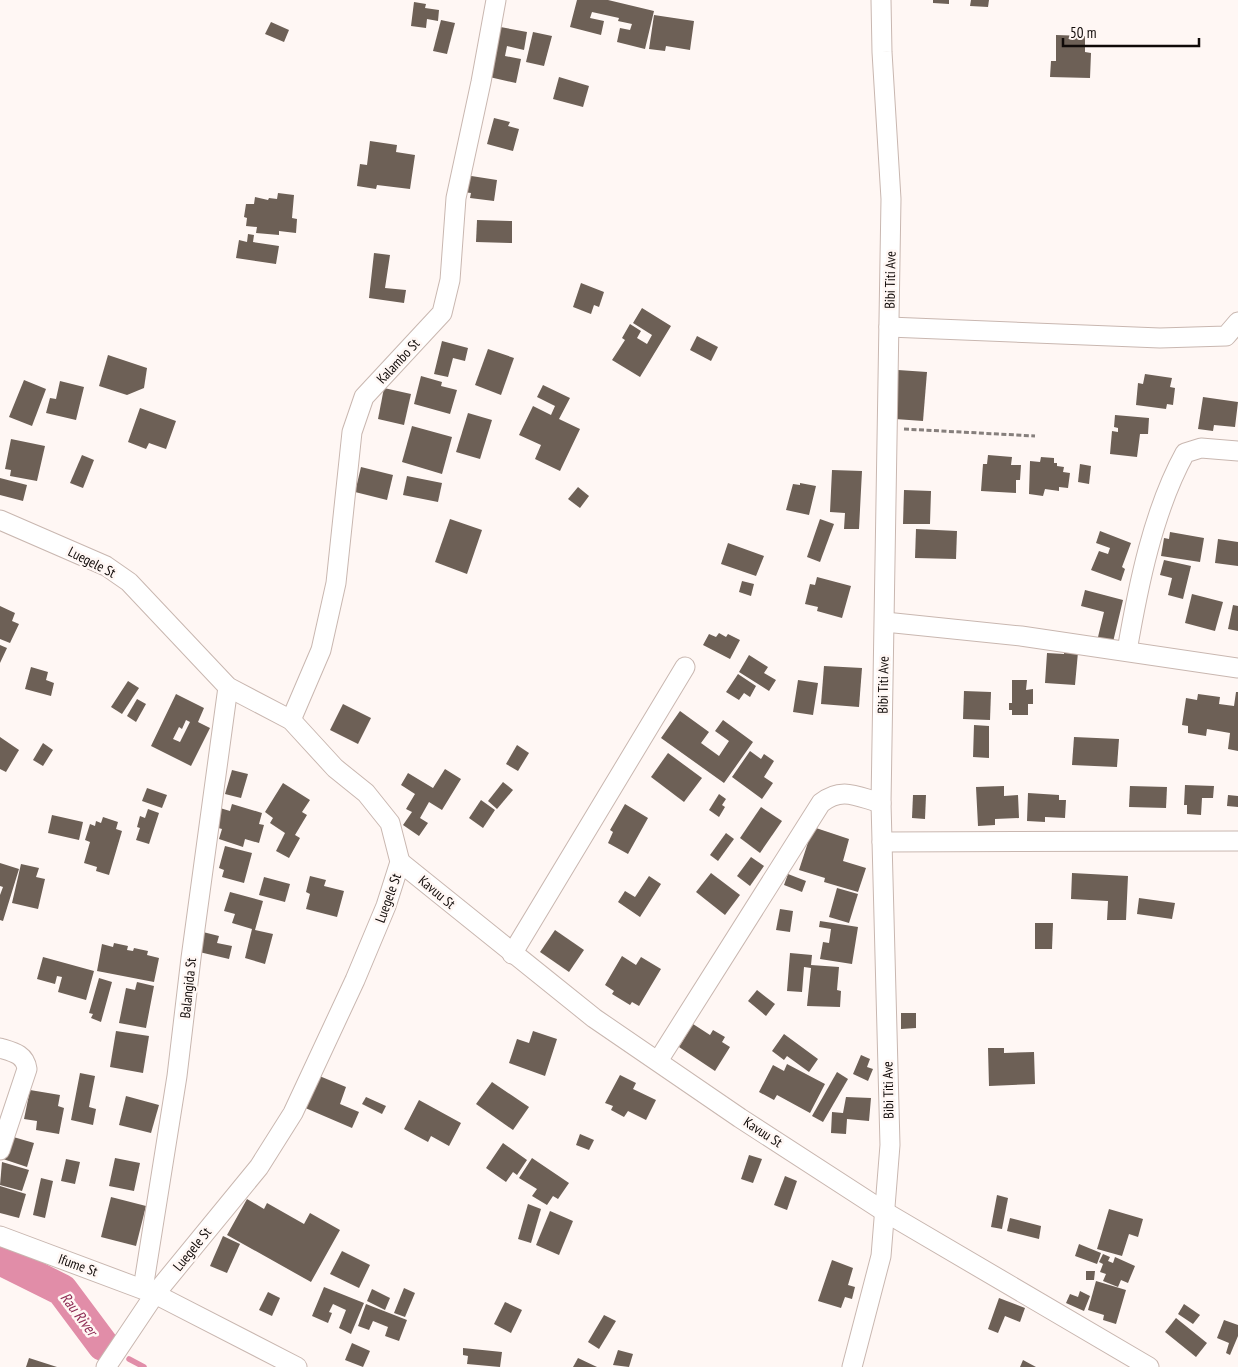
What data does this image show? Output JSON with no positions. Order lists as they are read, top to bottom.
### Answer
{
  "streets": {
    "street": [
      "Bibi Titi Ave",
      "Kalambo St",
      "Luegele St",
      "Kavuu St",
      "Balangida St",
      "Ifume St"
    ]
  },
  "crossings": [
    ["Bibi Titi Ave", "Kavuu St"],
    ["Kalambo St", "Luegele St"],
    ["Luegele St", "Kavuu St"],
    ["Luegele St", "Balangida St"],
    ["Luegele St", "Ifume St"],
    ["Balangida St", "Ifume St"]
  ],
  "water": ["Rau River"],
  "scale_bar": "50 m"
}
